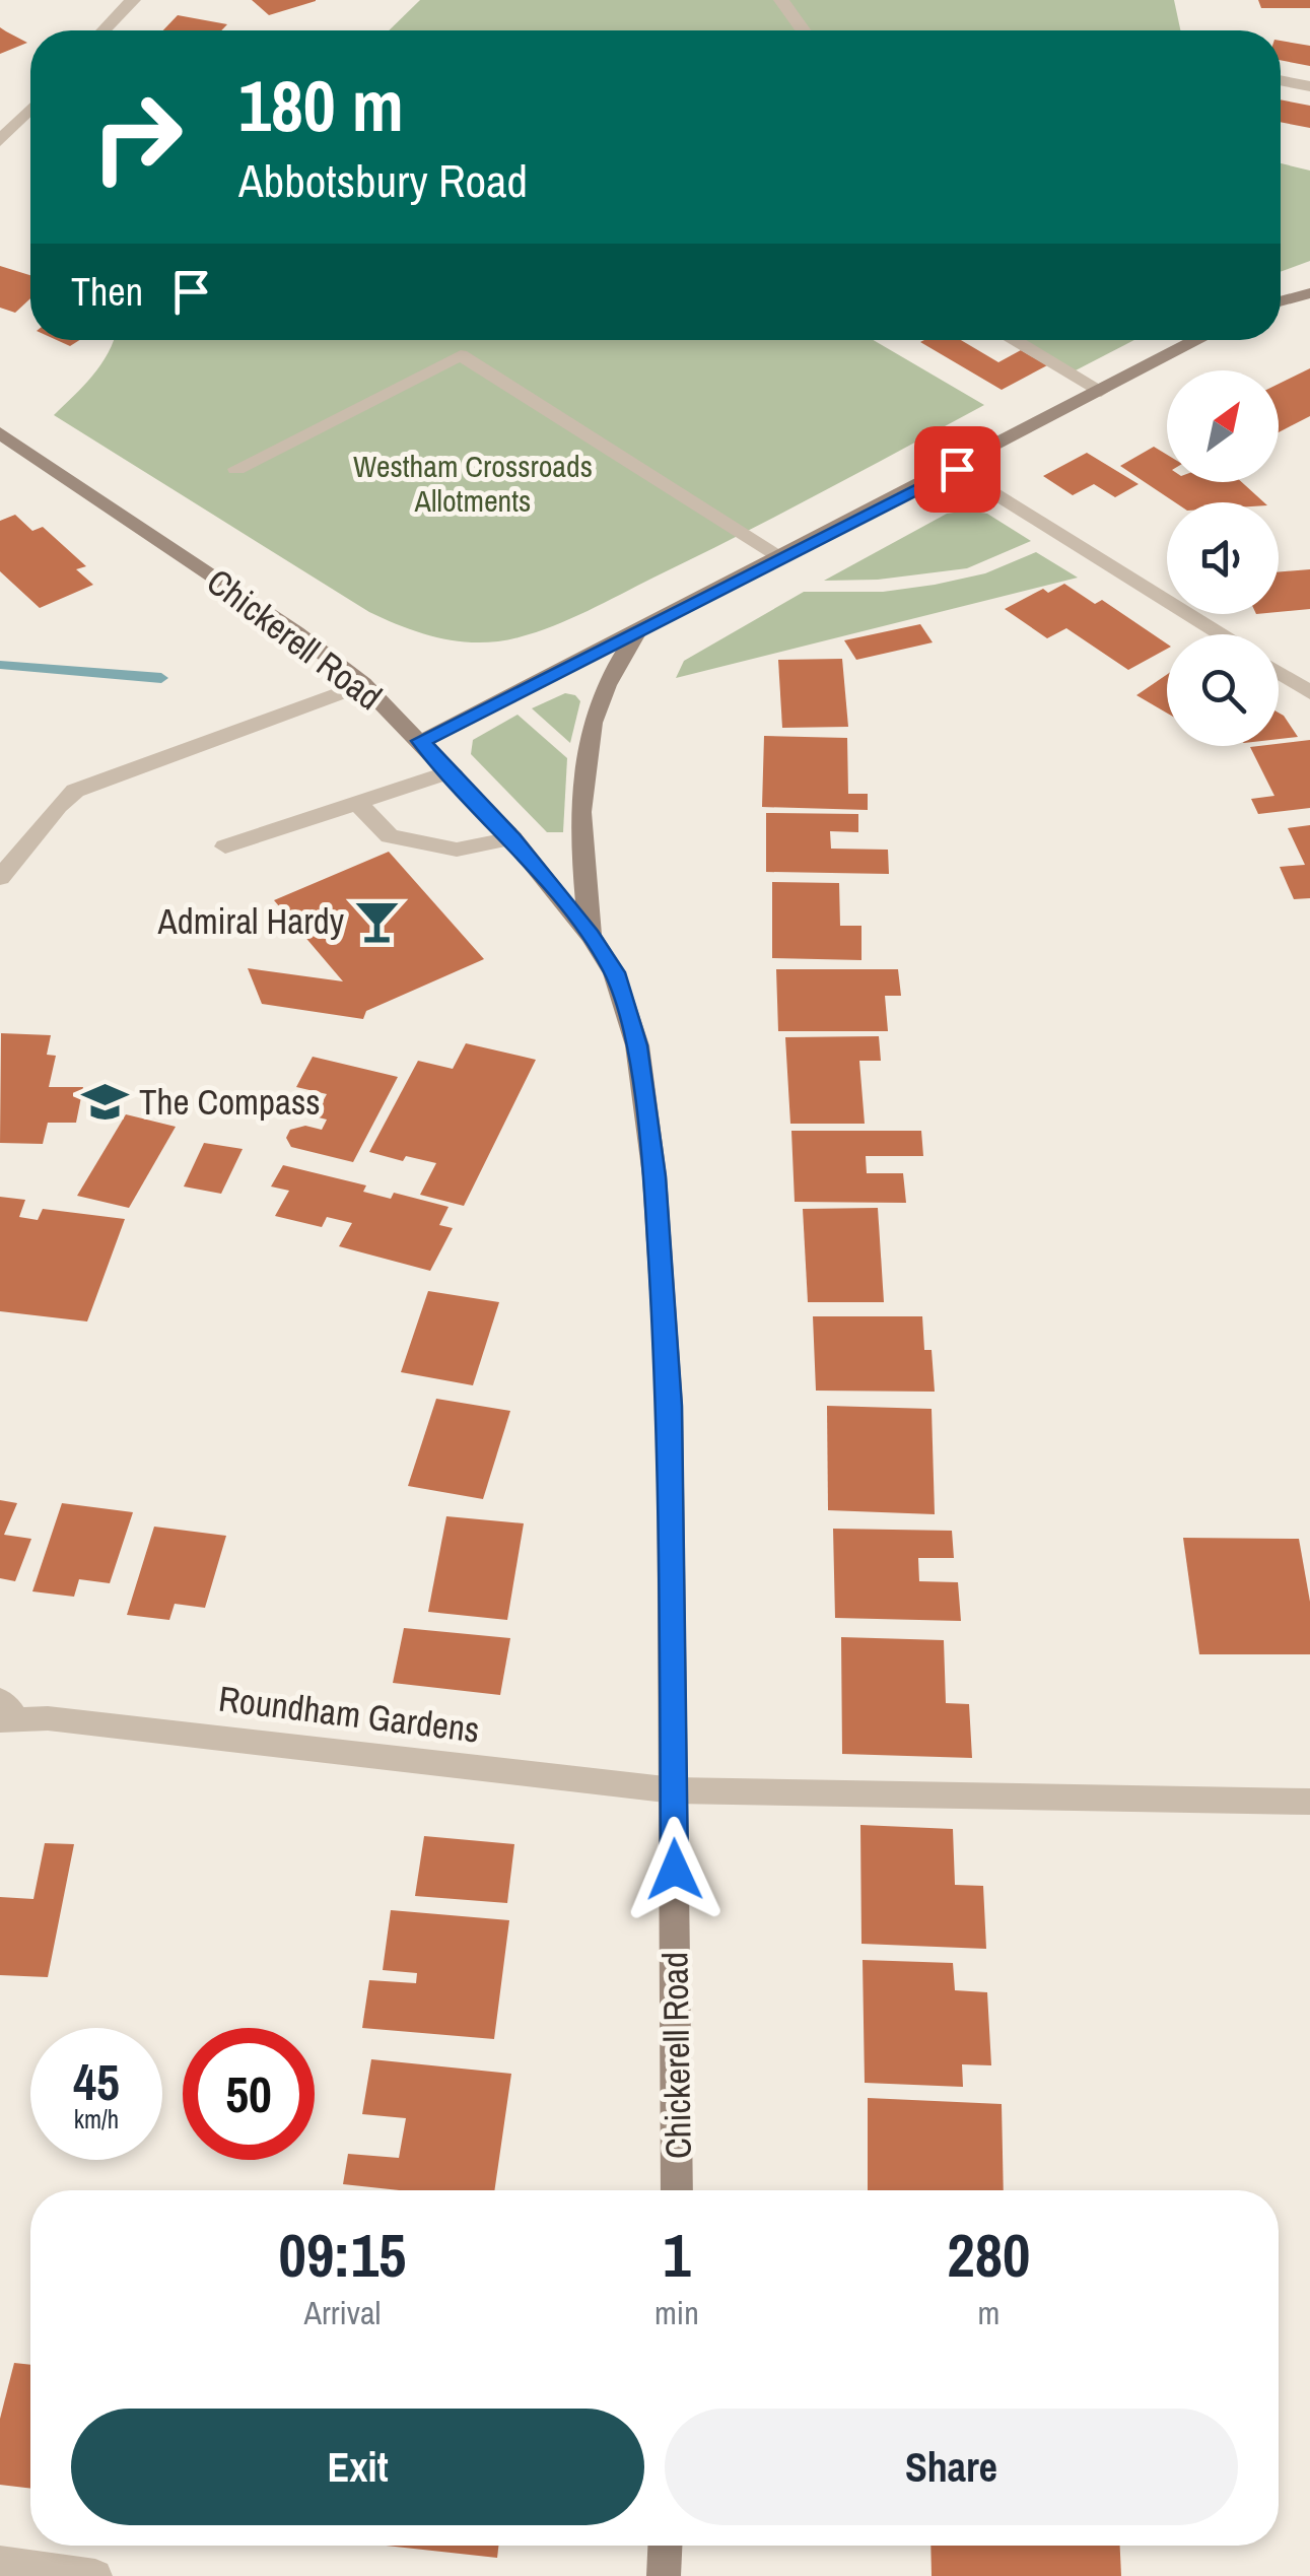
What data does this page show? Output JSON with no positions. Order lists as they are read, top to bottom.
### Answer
{
  "streets": {
    "main road": ["Chickerell Road"],
    "street": ["Roundham Gardens"]
  },
  "crossings": [
    ["Chickerell Road", "Roundham Gardens"]
  ],
  "parks": ["Westham Crossroads Allotments"],
  "places": {
    "bar": ["Admiral Hardy"],
    "school or university": ["The Compass"]
  },
  "north": "top right",
  "page": {
    "turn": ["180 m", "Abbotsbury Road"],
    "then": "Then",
    "speed": "45 km/h",
    "limit": "50",
    "eta": [
      "09:15",
      "Arrival",
      "1",
      "min",
      "280",
      "m"
    ],
    "buttons": ["Exit", "Share"]
  }
}
